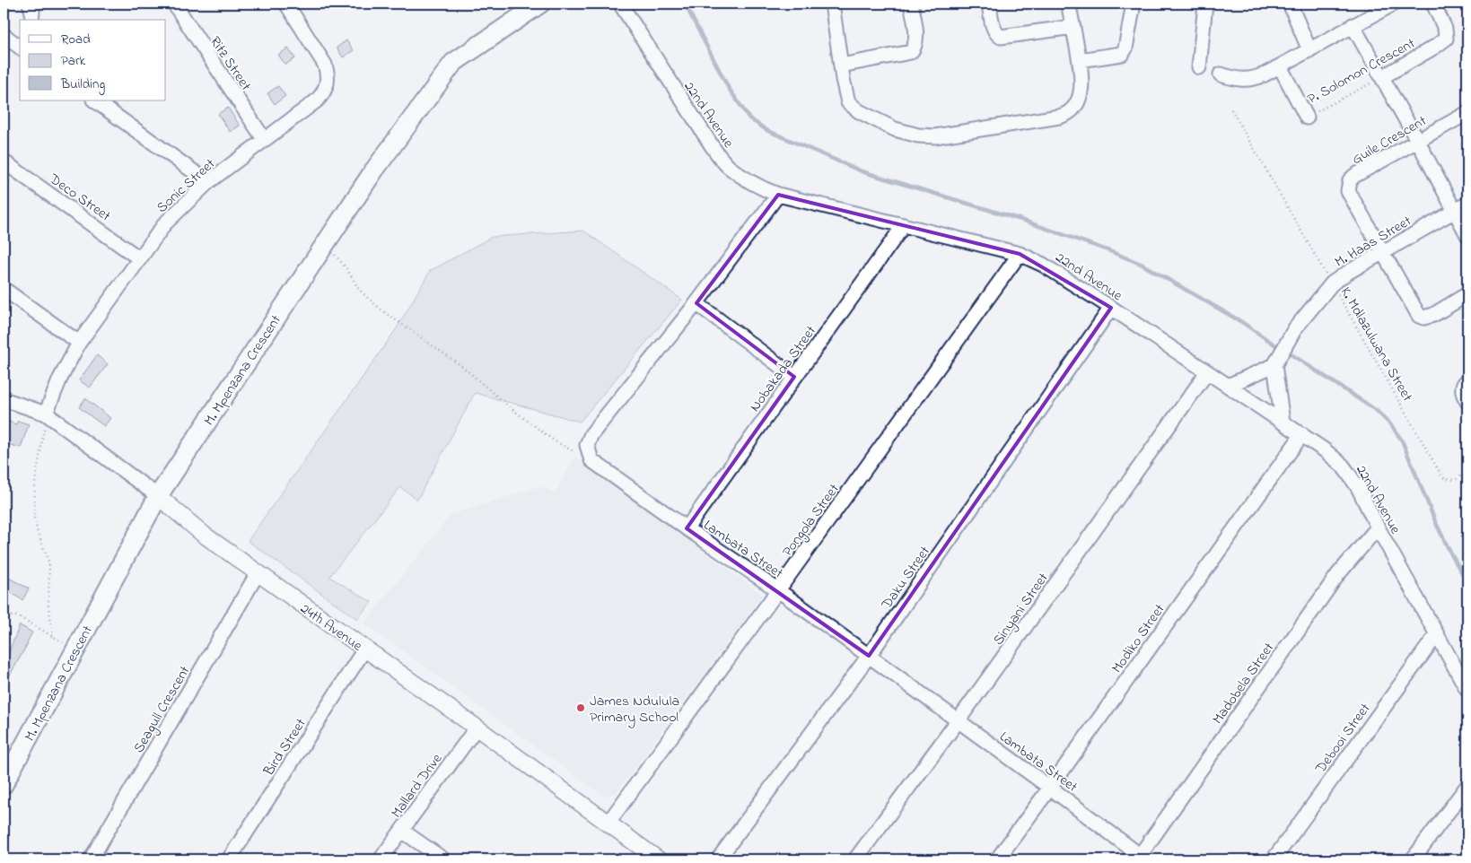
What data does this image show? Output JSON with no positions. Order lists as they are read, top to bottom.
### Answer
{
  "streets": {
    "main road": ["M. Mpenzana Crescent"],
    "street": [
      "Ritz Street",
      "P. Solomon Crescent",
      "22nd Avenue",
      "Guile Crescent",
      "Sonic Street",
      "Deco Street",
      "M. Haas Street",
      "Nobakada Street",
      "Pongola Street",
      "Lambata Street",
      "Daku Street",
      "Sinyani Street",
      "24th Avenue",
      "Modiko Street",
      "Madobela Street",
      "Seagull Crescent",
      "Debooi Street",
      "Bird Street",
      "Mallard Drive"
    ],
    "path": ["K. Mdlazulwana Street"]
  },
  "crossings": [
    ["Ritz Street", "Sonic Street"],
    ["22nd Avenue", "Nobakada Street"],
    ["22nd Avenue", "Pongola Street"],
    ["22nd Avenue", "Daku Street"],
    ["22nd Avenue", "Sinyani Street"],
    ["22nd Avenue", "Modiko Street"],
    ["22nd Avenue", "Madobela Street"],
    ["22nd Avenue", "Debooi Street"],
    ["Guile Crescent", "M. Haas Street"],
    ["Sonic Street", "Deco Street"],
    ["Sonic Street", "24th Avenue"],
    ["M. Haas Street", "K. Mdlazulwana Street"],
    ["Nobakada Street", "Lambata Street"],
    ["M. Mpenzana Crescent", "24th Avenue"],
    ["Pongola Street", "Lambata Street"],
    ["Pongola Street", "24th Avenue"],
    ["Lambata Street", "Daku Street"],
    ["Lambata Street", "Sinyani Street"],
    ["Lambata Street", "Modiko Street"],
    ["Lambata Street", "Madobela Street"],
    ["24th Avenue", "Seagull Crescent"],
    ["24th Avenue", "Bird Street"],
    ["24th Avenue", "Mallard Drive"]
  ],
  "places": ["James Ndulula Primary School"],
  "legend": ["Road", "Park", "Building"]
}
